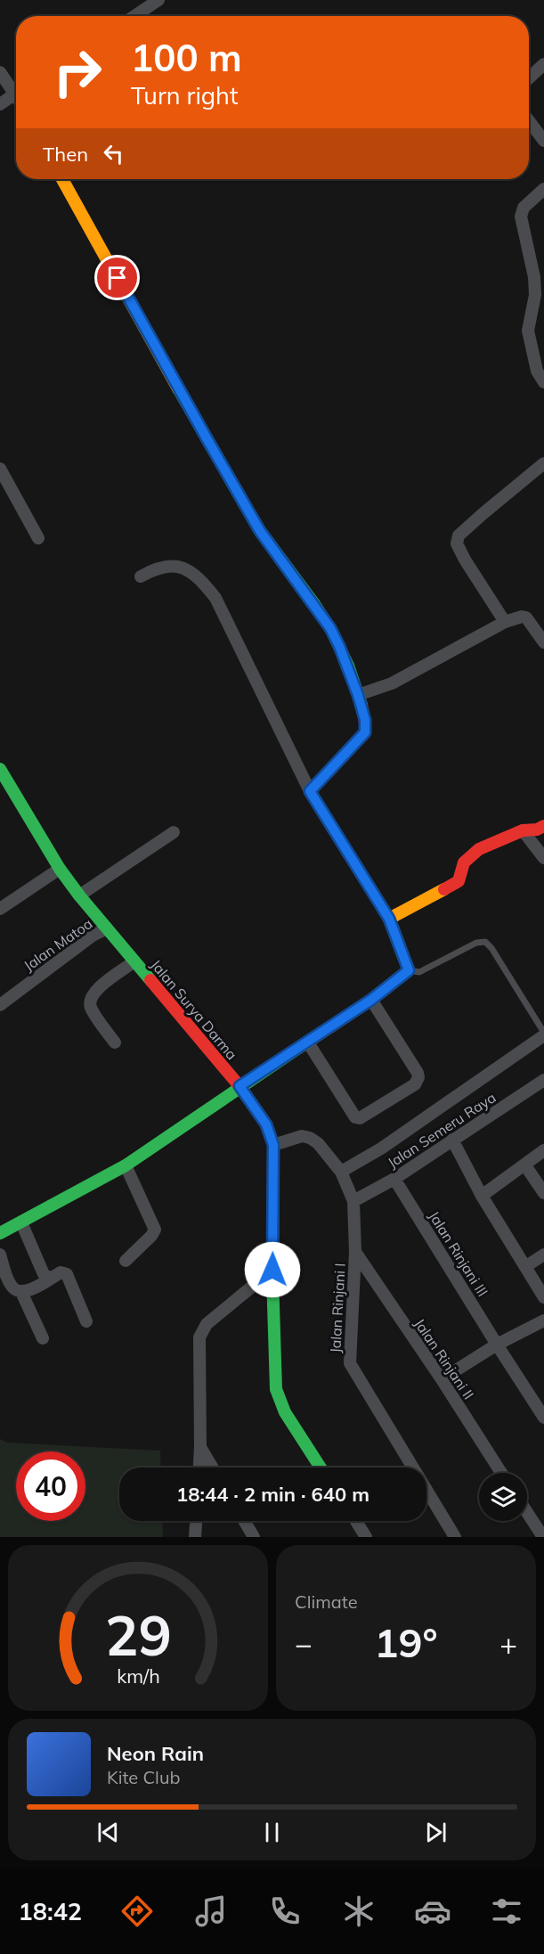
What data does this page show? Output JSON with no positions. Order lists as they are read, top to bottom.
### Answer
{
  "streets": {
    "street": [
      "Jalan Matoa",
      "Jalan Surya Darma",
      "Jalan Semeru Raya",
      "Jalan Rinjani III",
      "Jalan Rinjani I",
      "Jalan Rinjani II"
    ]
  },
  "crossings": [
    ["Jalan Matoa", "Jalan Surya Darma"],
    ["Jalan Surya Darma", "Jalan Rinjani I"],
    ["Jalan Semeru Raya", "Jalan Rinjani III"],
    ["Jalan Semeru Raya", "Jalan Rinjani I"],
    ["Jalan Rinjani I", "Jalan Rinjani II"]
  ],
  "page": {
    "turn": ["100 m", "Turn right"],
    "then": "Then",
    "limit": "40",
    "trip": "18:44 · 2 min · 640 m",
    "tile": "Climate",
    "heat": ["−", "19°", "+"],
    "song": ["Neon Rain", "Kite Club"],
    "tabs": "18:42",
    "gauge": ["29", "km/h"]
  }
}
